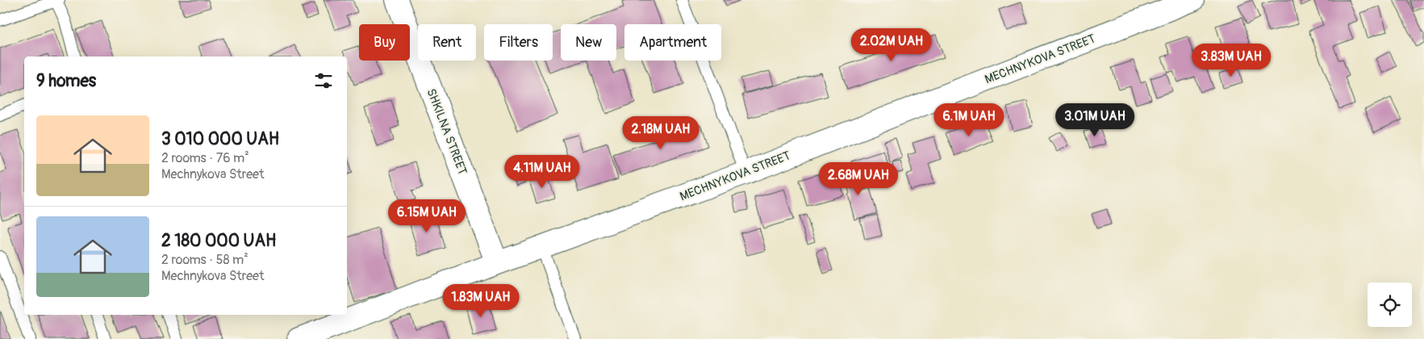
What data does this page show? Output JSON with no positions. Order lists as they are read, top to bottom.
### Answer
{
  "streets": {
    "street": ["MECHNYKOVA STREET", "SHKILNA STREET"]
  },
  "crossings": [
    ["MECHNYKOVA STREET", "SHKILNA STREET"]
  ],
  "page": {
    "chip": [
      "Buy",
      "Rent",
      "Filters",
      "New",
      "Apartment"
    ],
    "price": [
      "2.02M UAH",
      "3.83M UAH",
      "6.1M UAH",
      "3.01M UAH",
      "2.18M UAH",
      "4.11M UAH",
      "2.68M UAH",
      "6.15M UAH",
      "1.83M UAH"
    ],
    "heading": "9 homes",
    "list": [
      {
        "name": "3 010 000 UAH",
        "note": "2 rooms · 76 m² · Mechnykova Street"
      },
      {
        "name": "2 180 000 UAH",
        "note": "2 rooms · 58 m² · Mechnykova Street"
      }
    ]
  }
}
